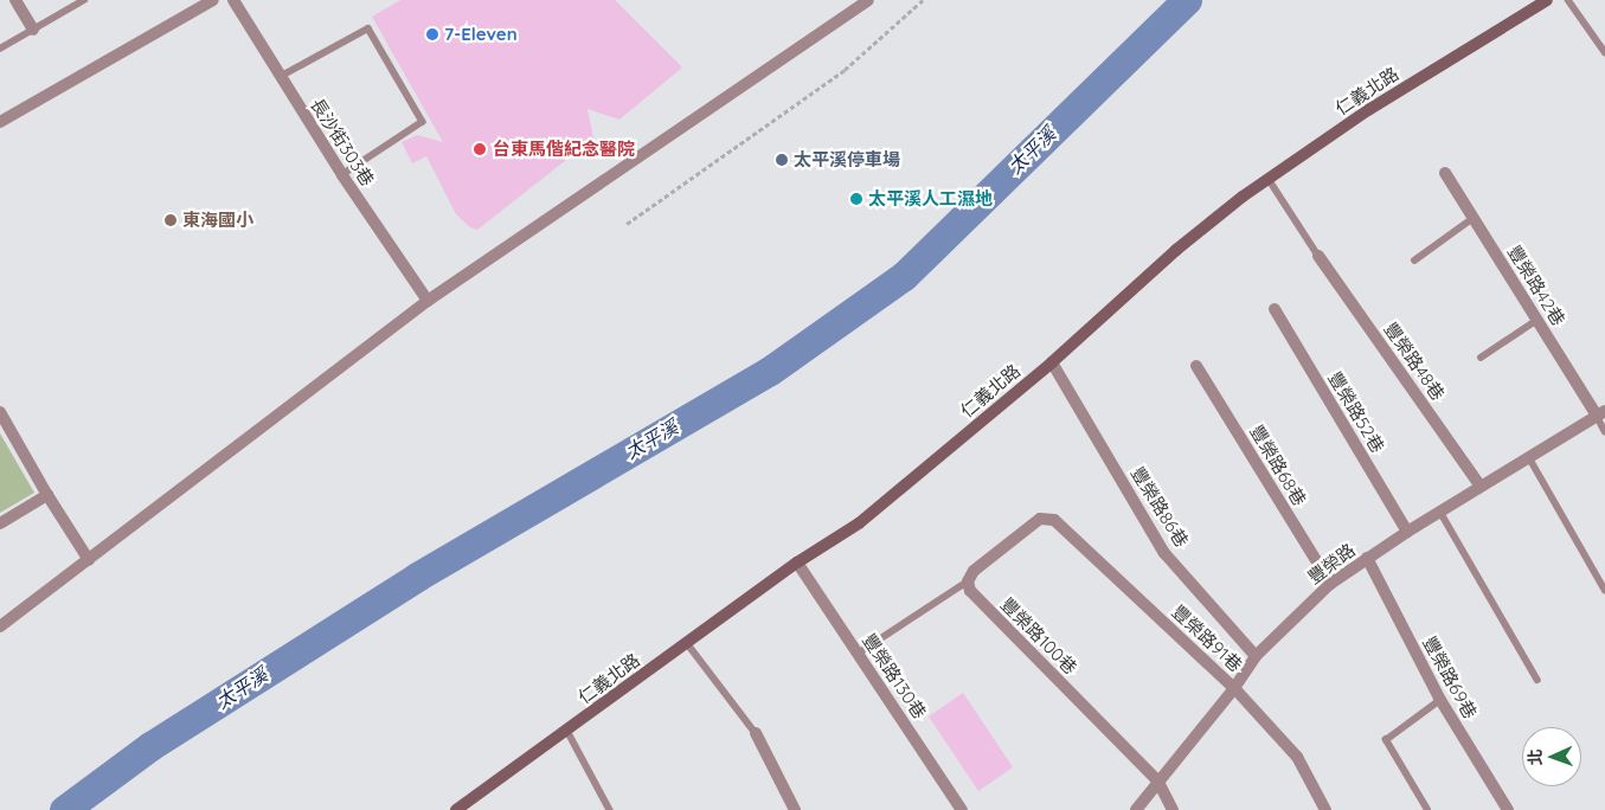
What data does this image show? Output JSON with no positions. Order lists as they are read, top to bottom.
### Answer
{
  "streets": {
    "street": [
      "仁義北路",
      "長沙街303巷",
      "豐榮路42巷",
      "豐榮路48巷",
      "豐榮路52巷",
      "豐榮路68巷",
      "豐榮路86巷",
      "豐榮路",
      "豐榮路100巷",
      "豐榮路91巷",
      "豐榮路130巷",
      "豐榮路69巷"
    ]
  },
  "crossings": [
    ["仁義北路", "豐榮路86巷"],
    ["仁義北路", "豐榮路130巷"],
    ["豐榮路42巷", "豐榮路"],
    ["豐榮路48巷", "豐榮路"],
    ["豐榮路52巷", "豐榮路"],
    ["豐榮路68巷", "豐榮路"],
    ["豐榮路86巷", "豐榮路"],
    ["豐榮路", "豐榮路100巷"],
    ["豐榮路", "豐榮路91巷"],
    ["豐榮路", "豐榮路69巷"],
    ["豐榮路100巷", "豐榮路91巷"]
  ],
  "water": ["太平溪"],
  "places": [
    "7-Eleven",
    "台東馬偕紀念醫院",
    "太平溪停車場",
    "太平溪人工濕地",
    "東海國小"
  ],
  "north": "left"
}
